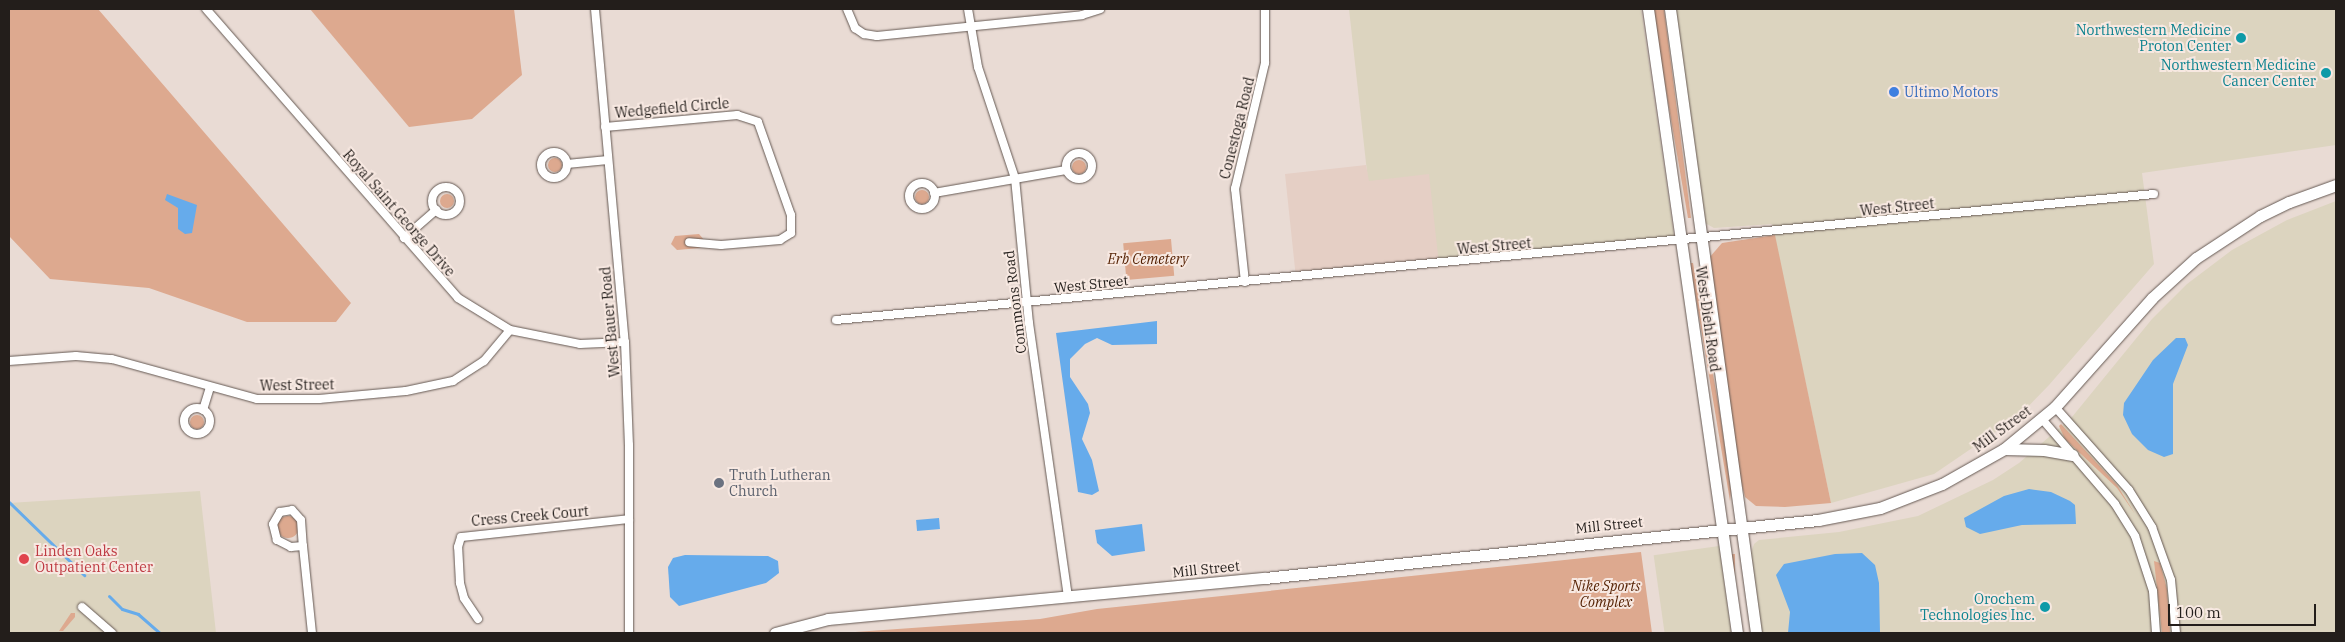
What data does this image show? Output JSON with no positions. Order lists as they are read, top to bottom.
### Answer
{
  "streets": {
    "main road": ["West Diehl Road", "Mill Street"],
    "street": [
      "Wedgefield Circle",
      "Conestoga Road",
      "West Street",
      "Royal Saint George Drive",
      "Commons Road",
      "West Bauer Road",
      "Cress Creek Court"
    ]
  },
  "crossings": [
    ["Wedgefield Circle", "West Bauer Road"],
    ["Conestoga Road", "West Street"],
    ["West Street", "Royal Saint George Drive"],
    ["West Street", "Commons Road"],
    ["West Street", "West Diehl Road"],
    ["Royal Saint George Drive", "West Bauer Road"],
    ["Commons Road", "Mill Street"],
    ["West Diehl Road", "Mill Street"],
    ["West Bauer Road", "Cress Creek Court"]
  ],
  "parks": ["Erb Cemetery", "Nike Sports Complex"],
  "places": [
    "Northwestern Medicine Proton Center",
    "Northwestern Medicine Cancer Center",
    "Ultimo Motors",
    "Truth Lutheran Church",
    "Linden Oaks Outpatient Center",
    "Orochem Technologies Inc."
  ],
  "scale_bar": "100 m"
}
